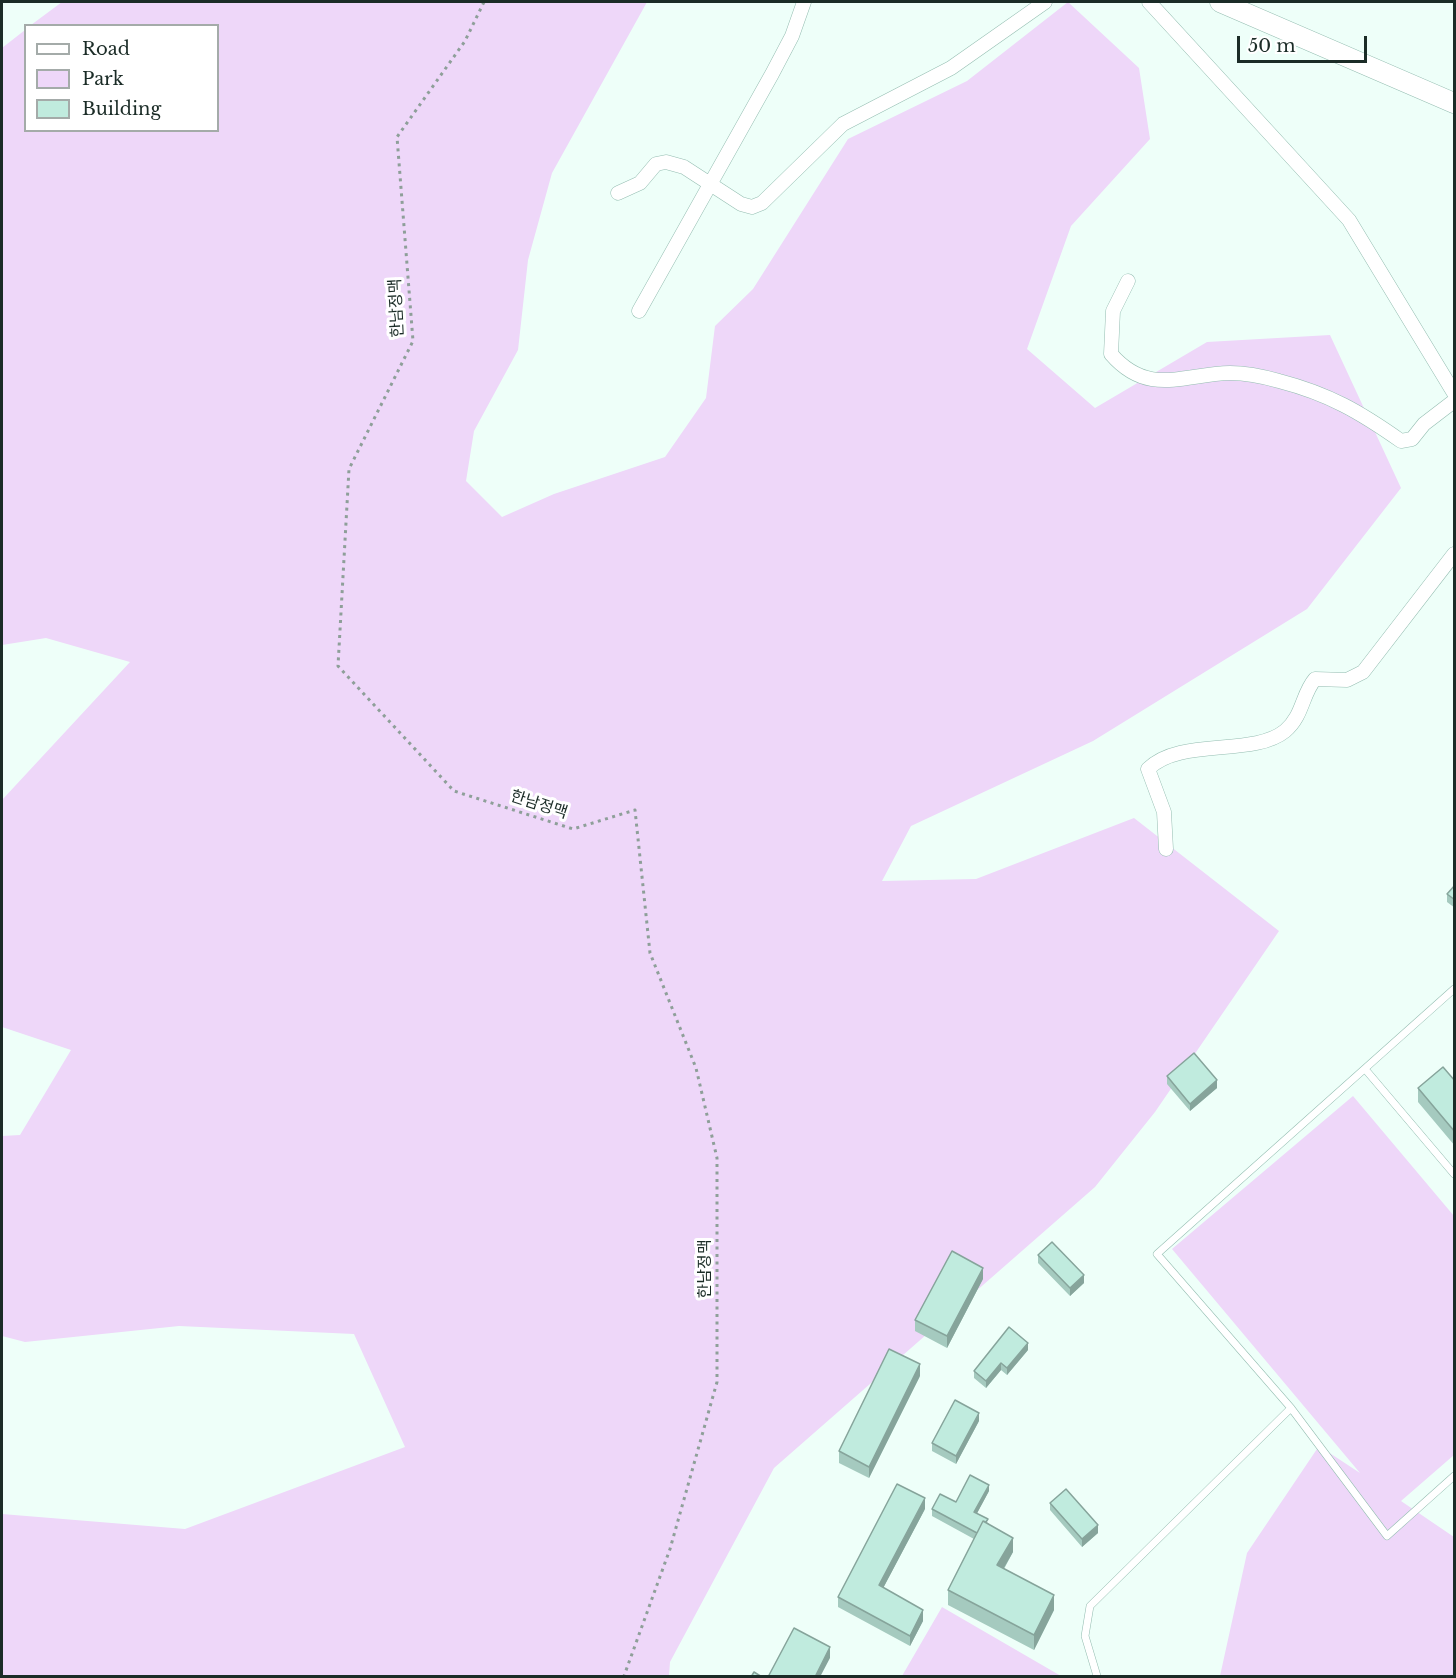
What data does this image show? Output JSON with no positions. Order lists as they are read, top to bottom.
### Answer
{
  "streets": {
    "path": ["한남정맥"]
  },
  "legend": ["Road", "Park", "Building"],
  "scale_bar": "50 m"
}
